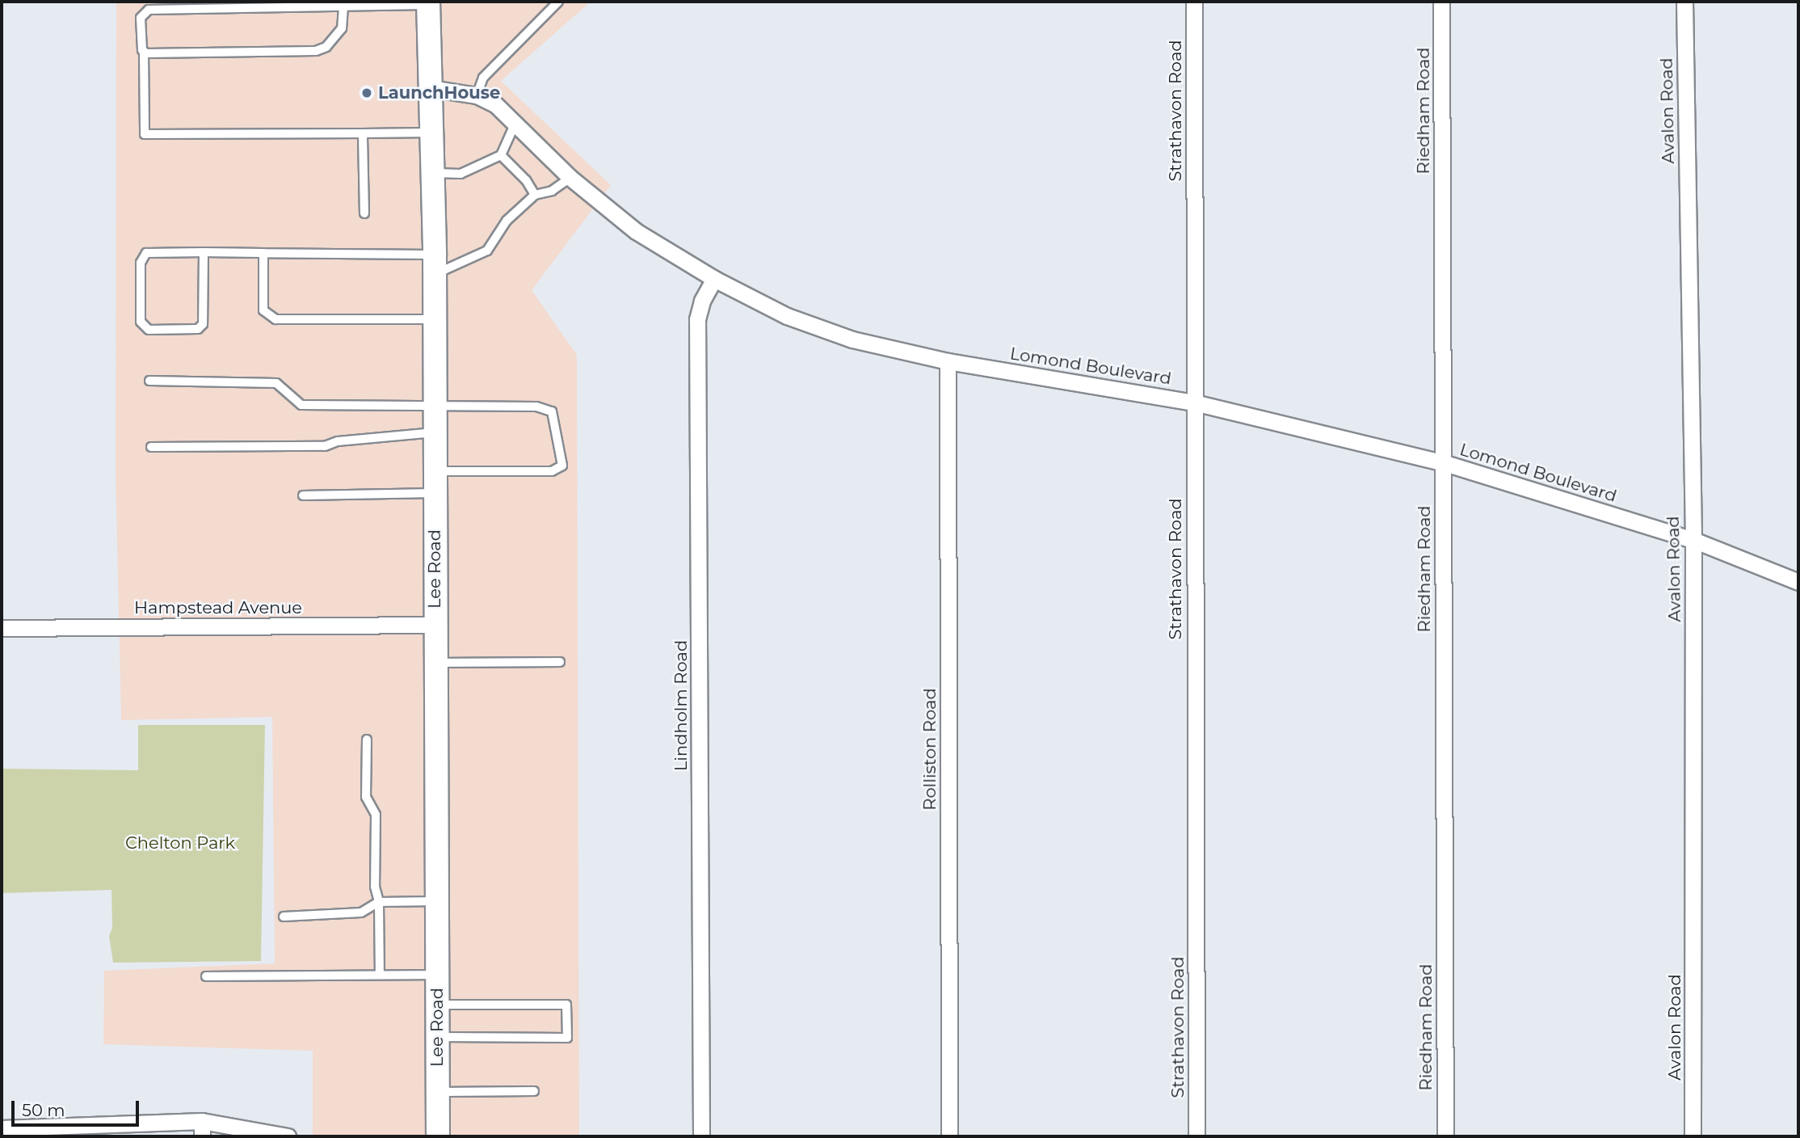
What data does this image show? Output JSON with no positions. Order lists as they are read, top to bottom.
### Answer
{
  "streets": {
    "main road": ["Lee Road"],
    "street": [
      "Strathavon Road",
      "Riedham Road",
      "Avalon Road",
      "Lomond Boulevard",
      "Hampstead Avenue",
      "Lindholm Road",
      "Rolliston Road"
    ]
  },
  "crossings": [
    ["Strathavon Road", "Lomond Boulevard"],
    ["Riedham Road", "Lomond Boulevard"],
    ["Avalon Road", "Lomond Boulevard"],
    ["Lomond Boulevard", "Lee Road"],
    ["Lomond Boulevard", "Lindholm Road"],
    ["Lomond Boulevard", "Rolliston Road"],
    ["Lee Road", "Hampstead Avenue"]
  ],
  "parks": ["Chelton Park"],
  "places": ["LaunchHouse"],
  "scale_bar": "50 m"
}
